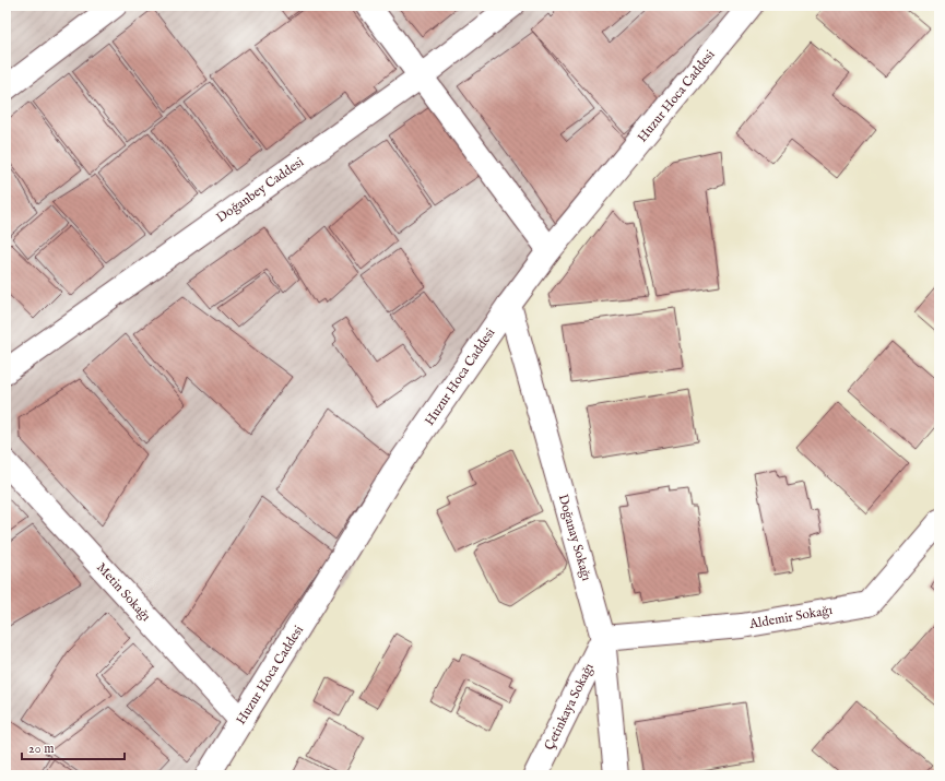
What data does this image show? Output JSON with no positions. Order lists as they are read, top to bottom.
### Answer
{
  "streets": {
    "street": [
      "Huzur Hoca Caddesi",
      "Doğanbey Caddesi",
      "Doğanay Sokağı",
      "Metin Sokağı",
      "Aldemir Sokağı",
      "Çetinkaya Sokağı"
    ]
  },
  "crossings": [
    ["Huzur Hoca Caddesi", "Doğanay Sokağı"],
    ["Huzur Hoca Caddesi", "Metin Sokağı"],
    ["Doğanay Sokağı", "Aldemir Sokağı"],
    ["Doğanay Sokağı", "Çetinkaya Sokağı"],
    ["Aldemir Sokağı", "Çetinkaya Sokağı"]
  ],
  "scale_bar": "20 m"
}
